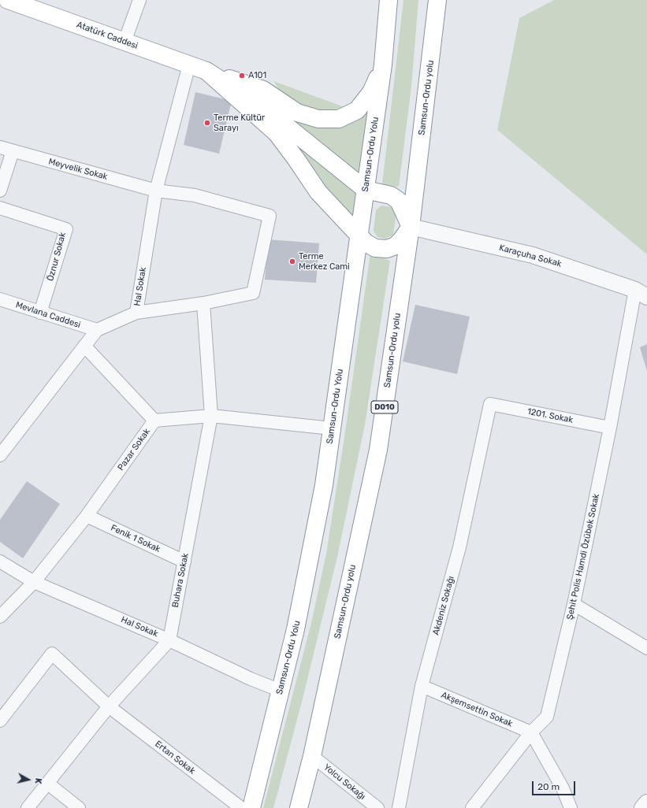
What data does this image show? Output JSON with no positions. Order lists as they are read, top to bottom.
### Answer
{
  "streets": {
    "main road": [
      "Atatürk Caddesi",
      "Samsun-Ordu yolu",
      "Samsun-Ordu Yolu",
      "D010"
    ],
    "street": [
      "Meyvelik Sokak",
      "Karaçuha Sokak",
      "Öznur Sokak",
      "Hal Sokak",
      "Mevlana Caddesi",
      "1201. Sokak",
      "Pazar Sokak",
      "Fenik 1 Sokak",
      "Şehit Polis Hamdi Özübek Sokak",
      "Buhara Sokak",
      "Akdeniz Sokağı",
      "Akşemsettin Sokak",
      "Ertan Sokak",
      "Yolcu Sokağı"
    ]
  },
  "crossings": [
    ["Atatürk Caddesi", "Hal Sokak"],
    ["Samsun-Ordu yolu", "Samsun-Ordu Yolu"],
    ["Samsun-Ordu yolu", "Karaçuha Sokak"],
    ["Samsun-Ordu yolu", "Yolcu Sokağı"],
    ["Samsun-Ordu Yolu", "Karaçuha Sokak"],
    ["Samsun-Ordu Yolu", "Hal Sokak"],
    ["Samsun-Ordu Yolu", "Pazar Sokak"],
    ["Meyvelik Sokak", "Hal Sokak"],
    ["Meyvelik Sokak", "Buhara Sokak"],
    ["Karaçuha Sokak", "Şehit Polis Hamdi Özübek Sokak"],
    ["Öznur Sokak", "Mevlana Caddesi"],
    ["Hal Sokak", "Mevlana Caddesi"],
    ["Hal Sokak", "Pazar Sokak"],
    ["Hal Sokak", "Buhara Sokak"],
    ["1201. Sokak", "Şehit Polis Hamdi Özübek Sokak"],
    ["1201. Sokak", "Akdeniz Sokağı"],
    ["Pazar Sokak", "Fenik 1 Sokak"],
    ["Pazar Sokak", "Buhara Sokak"],
    ["Fenik 1 Sokak", "Buhara Sokak"],
    ["Şehit Polis Hamdi Özübek Sokak", "Akşemsettin Sokak"],
    ["Akdeniz Sokağı", "Akşemsettin Sokak"]
  ],
  "places": ["A101", "Terme Kültür Sarayı", "Terme Merkez Cami"],
  "scale_bar": "20 m",
  "north": "right"
}
